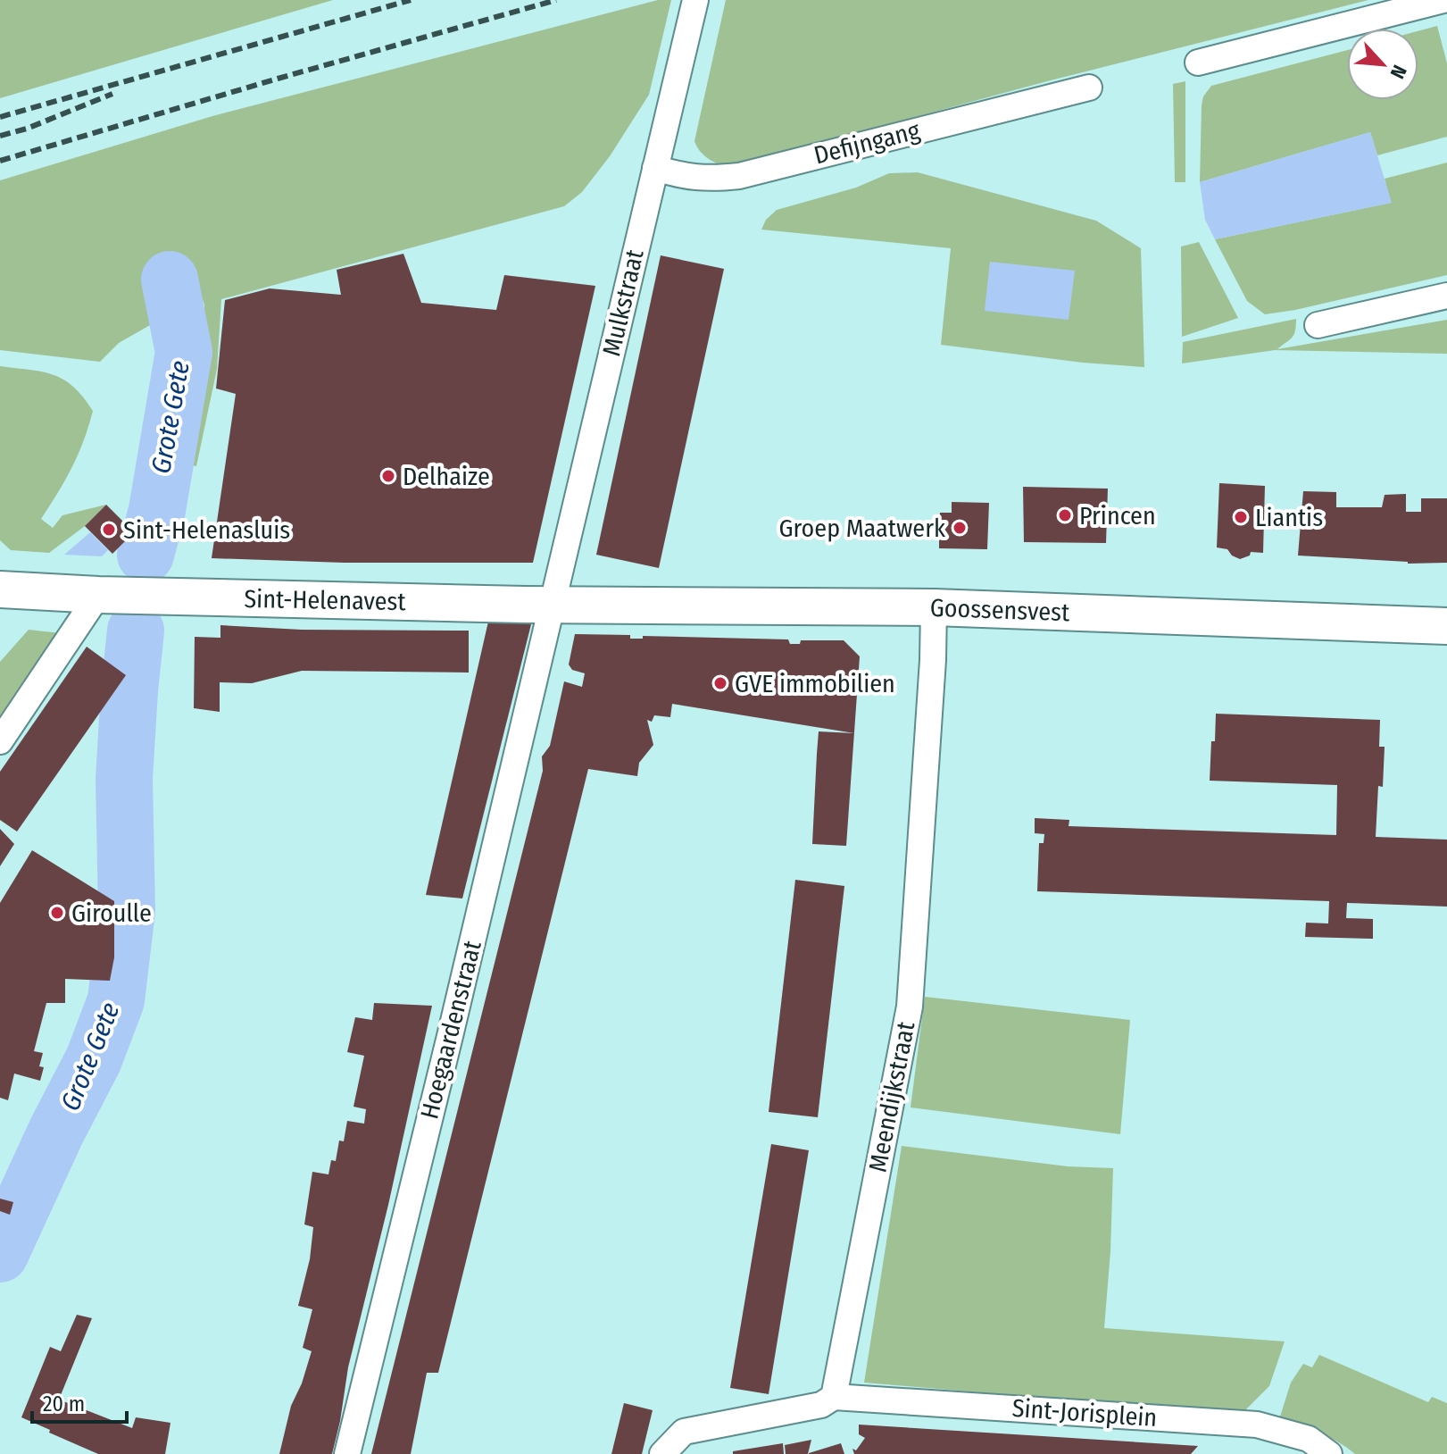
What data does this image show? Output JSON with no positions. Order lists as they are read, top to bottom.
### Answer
{
  "streets": {
    "street": [
      "Defijngang",
      "Mulkstraat",
      "Sint-Helenavest",
      "Goossensvest",
      "Hoegaardenstraat",
      "Meendijkstraat",
      "Sint-Jorisplein"
    ]
  },
  "crossings": [
    ["Defijngang", "Mulkstraat"],
    ["Mulkstraat", "Sint-Helenavest"],
    ["Mulkstraat", "Goossensvest"],
    ["Mulkstraat", "Hoegaardenstraat"],
    ["Sint-Helenavest", "Goossensvest"],
    ["Sint-Helenavest", "Hoegaardenstraat"],
    ["Goossensvest", "Hoegaardenstraat"],
    ["Goossensvest", "Meendijkstraat"],
    ["Meendijkstraat", "Sint-Jorisplein"]
  ],
  "water": ["Grote Gete"],
  "places": [
    "Delhaize",
    "Princen",
    "Liantis",
    "Groep Maatwerk",
    "Sint-Helenasluis",
    "GVE immobilien",
    "Giroulle"
  ],
  "scale_bar": "20 m",
  "north": "bottom right"
}
